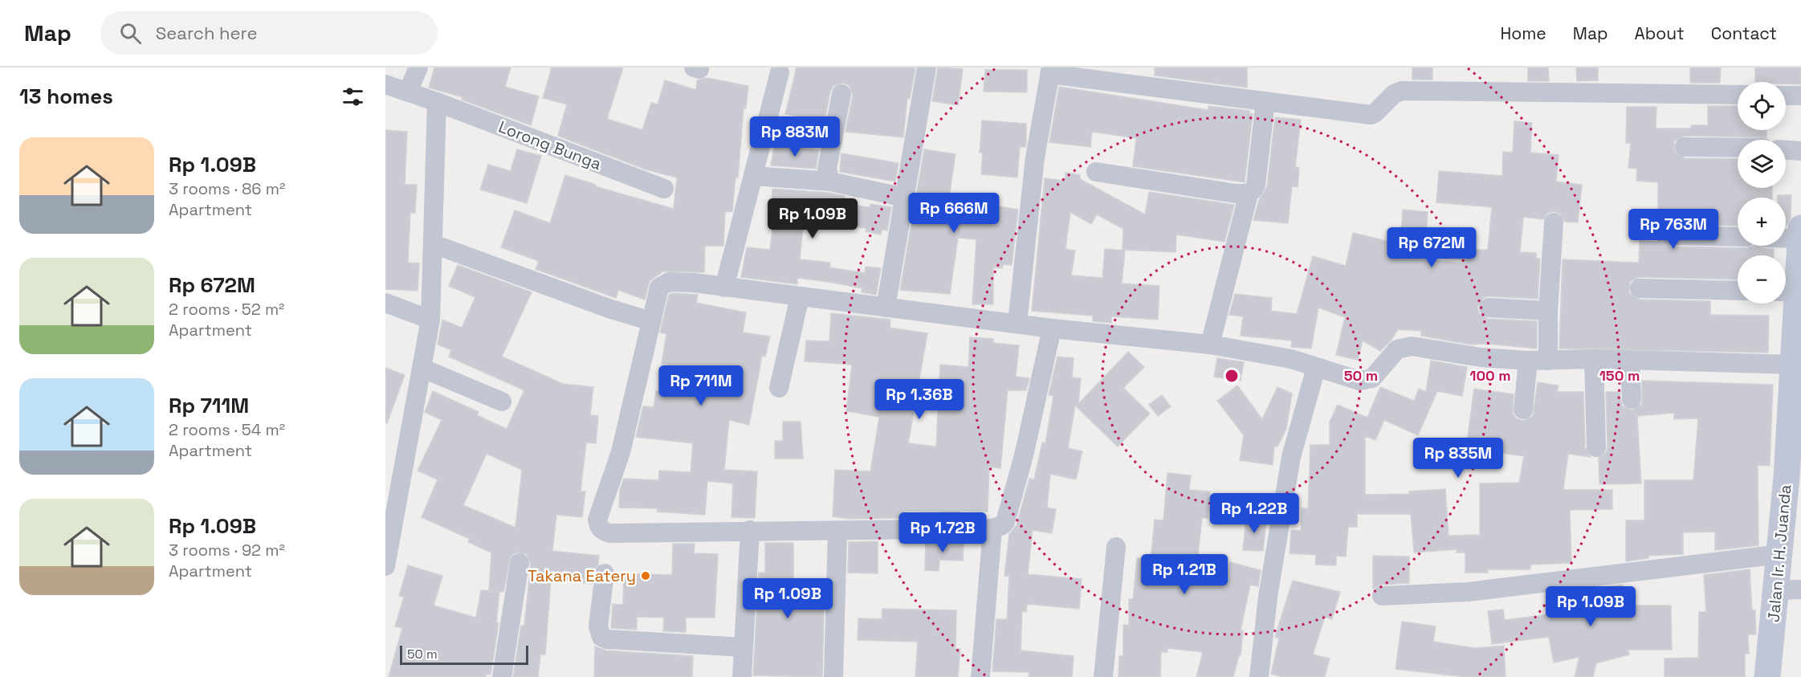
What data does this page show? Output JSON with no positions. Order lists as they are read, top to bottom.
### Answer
{
  "streets": {
    "main road": ["Jalan Ir. H. Juanda"],
    "street": ["Lorong Bunga"]
  },
  "places": ["Takana Eatery"],
  "scale_bar": "50 m",
  "page": {
    "header": "Map",
    "search": "Search here",
    "nav": [
      "Home",
      "Map",
      "About",
      "Contact"
    ],
    "heading": "13 homes",
    "map_buttons": ["+", "−"],
    "price": [
      "Rp 883M",
      "Rp 666M",
      "Rp 1.09B",
      "Rp 763M",
      "Rp 672M",
      "Rp 711M",
      "Rp 1.36B",
      "Rp 835M",
      "Rp 1.22B",
      "Rp 1.72B",
      "Rp 1.21B",
      "Rp 1.09B",
      "Rp 1.09B"
    ],
    "list": [
      {
        "name": "Rp 1.09B",
        "note": "3 rooms · 86 m² · Apartment"
      },
      {
        "name": "Rp 672M",
        "note": "2 rooms · 52 m² · Apartment"
      },
      {
        "name": "Rp 711M",
        "note": "2 rooms · 54 m² · Apartment"
      },
      {
        "name": "Rp 1.09B",
        "note": "3 rooms · 92 m² · Apartment"
      }
    ],
    "scale": "50 m"
  },
  "rings": ["50 m", "100 m", "150 m"]
}
